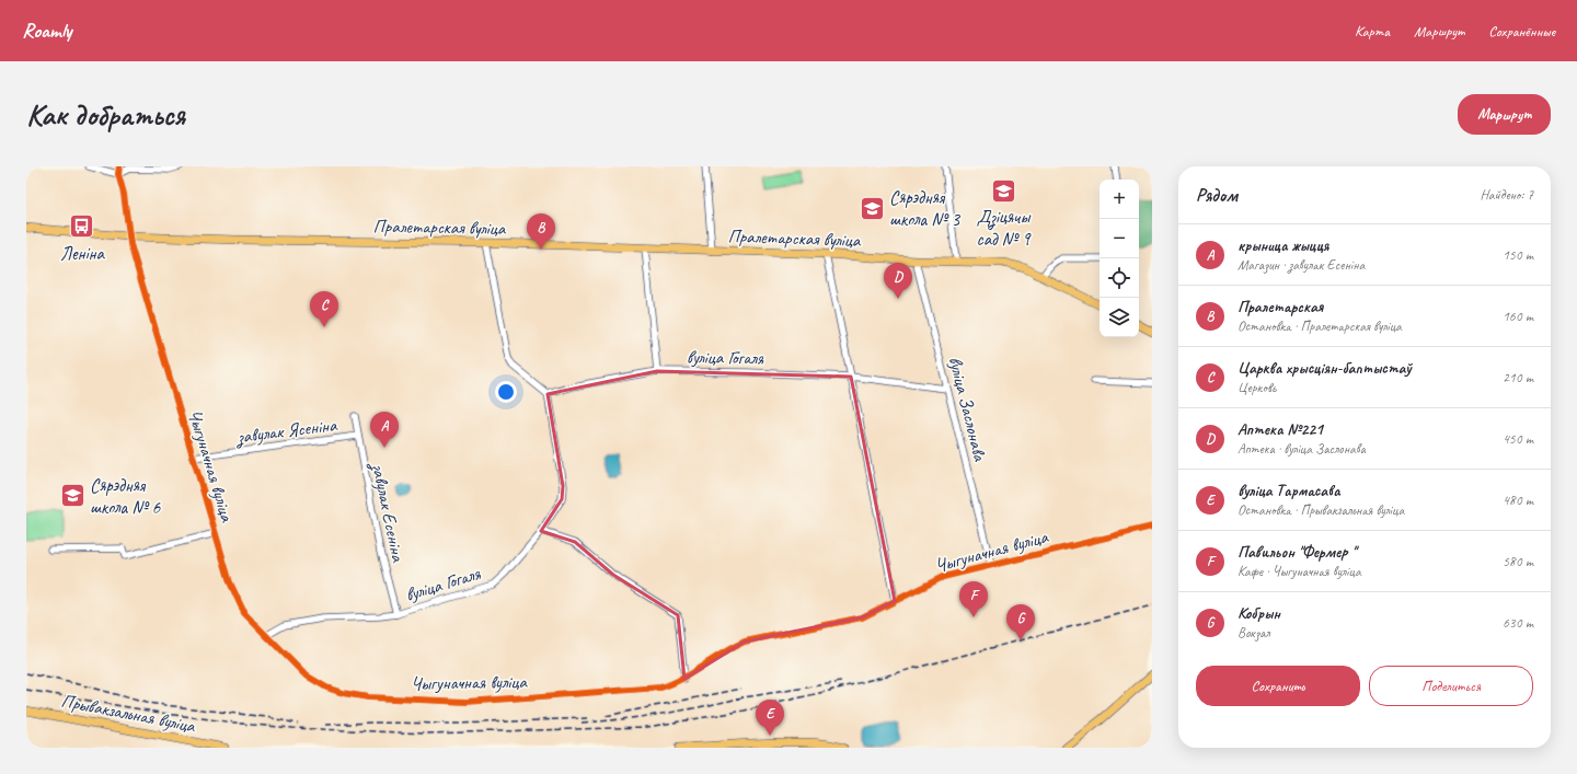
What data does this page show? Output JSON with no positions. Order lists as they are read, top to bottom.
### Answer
{
  "streets": {
    "main road": ["Пралетарская вуліца", "Прывакзальная вуліца"],
    "street": [
      "вуліца Гогаля",
      "вуліца Заслонава",
      "завулак Ясеніна",
      "Чыгуначная вуліца",
      "завулак Есеніна"
    ]
  },
  "crossings": [
    ["Пралетарская вуліца", "вуліца Заслонава"],
    ["Пралетарская вуліца", "Чыгуначная вуліца"],
    ["вуліца Гогаля", "вуліца Заслонава"],
    ["вуліца Гогаля", "Чыгуначная вуліца"],
    ["вуліца Гогаля", "завулак Есеніна"],
    ["вуліца Заслонава", "Чыгуначная вуліца"],
    ["завулак Ясеніна", "Чыгуначная вуліца"],
    ["завулак Ясеніна", "завулак Есеніна"]
  ],
  "places": {
    "school or university": ["Дзіцячы сад № 9", "Сярэдняя школа № 3", "Сярэдняя школа № 6"],
    "bus stop": ["Леніна"]
  },
  "page": {
    "header": "Roamly",
    "nav": ["Карта", "Маршрут", "Сохранённые"],
    "buttons": [
      "Маршрут",
      ["Сохранить", "Поделиться"]
    ],
    "title": "Как добраться",
    "heading": ["Рядом", "Найдено: 7"],
    "map_buttons": ["+", "−"],
    "pins": [
      "B",
      "D",
      "C",
      "A",
      "F",
      "G",
      "E"
    ],
    "list": [
      {
        "mark": "A",
        "name": "крыница жыцця",
        "note": "Магазин · завулак Есеніна",
        "value": "150 m"
      },
      {
        "mark": "B",
        "name": "Пралетарская",
        "note": "Остановка · Пралетарская вуліца",
        "value": "160 m"
      },
      {
        "mark": "C",
        "name": "Царква хрысціян-баптыстаў",
        "note": "Церковь",
        "value": "210 m"
      },
      {
        "mark": "D",
        "name": "Аптека №221",
        "note": "Аптека · вуліца Заслонава",
        "value": "450 m"
      },
      {
        "mark": "E",
        "name": "вуліца Тармасава",
        "note": "Остановка · Прывакзальная вуліца",
        "value": "480 m"
      },
      {
        "mark": "F",
        "name": "Павильон \"Фермер \"",
        "note": "Кафе · Чыгуначная вуліца",
        "value": "580 m"
      },
      {
        "mark": "G",
        "name": "Кобрын",
        "note": "Вокзал",
        "value": "630 m"
      }
    ]
  }
}
